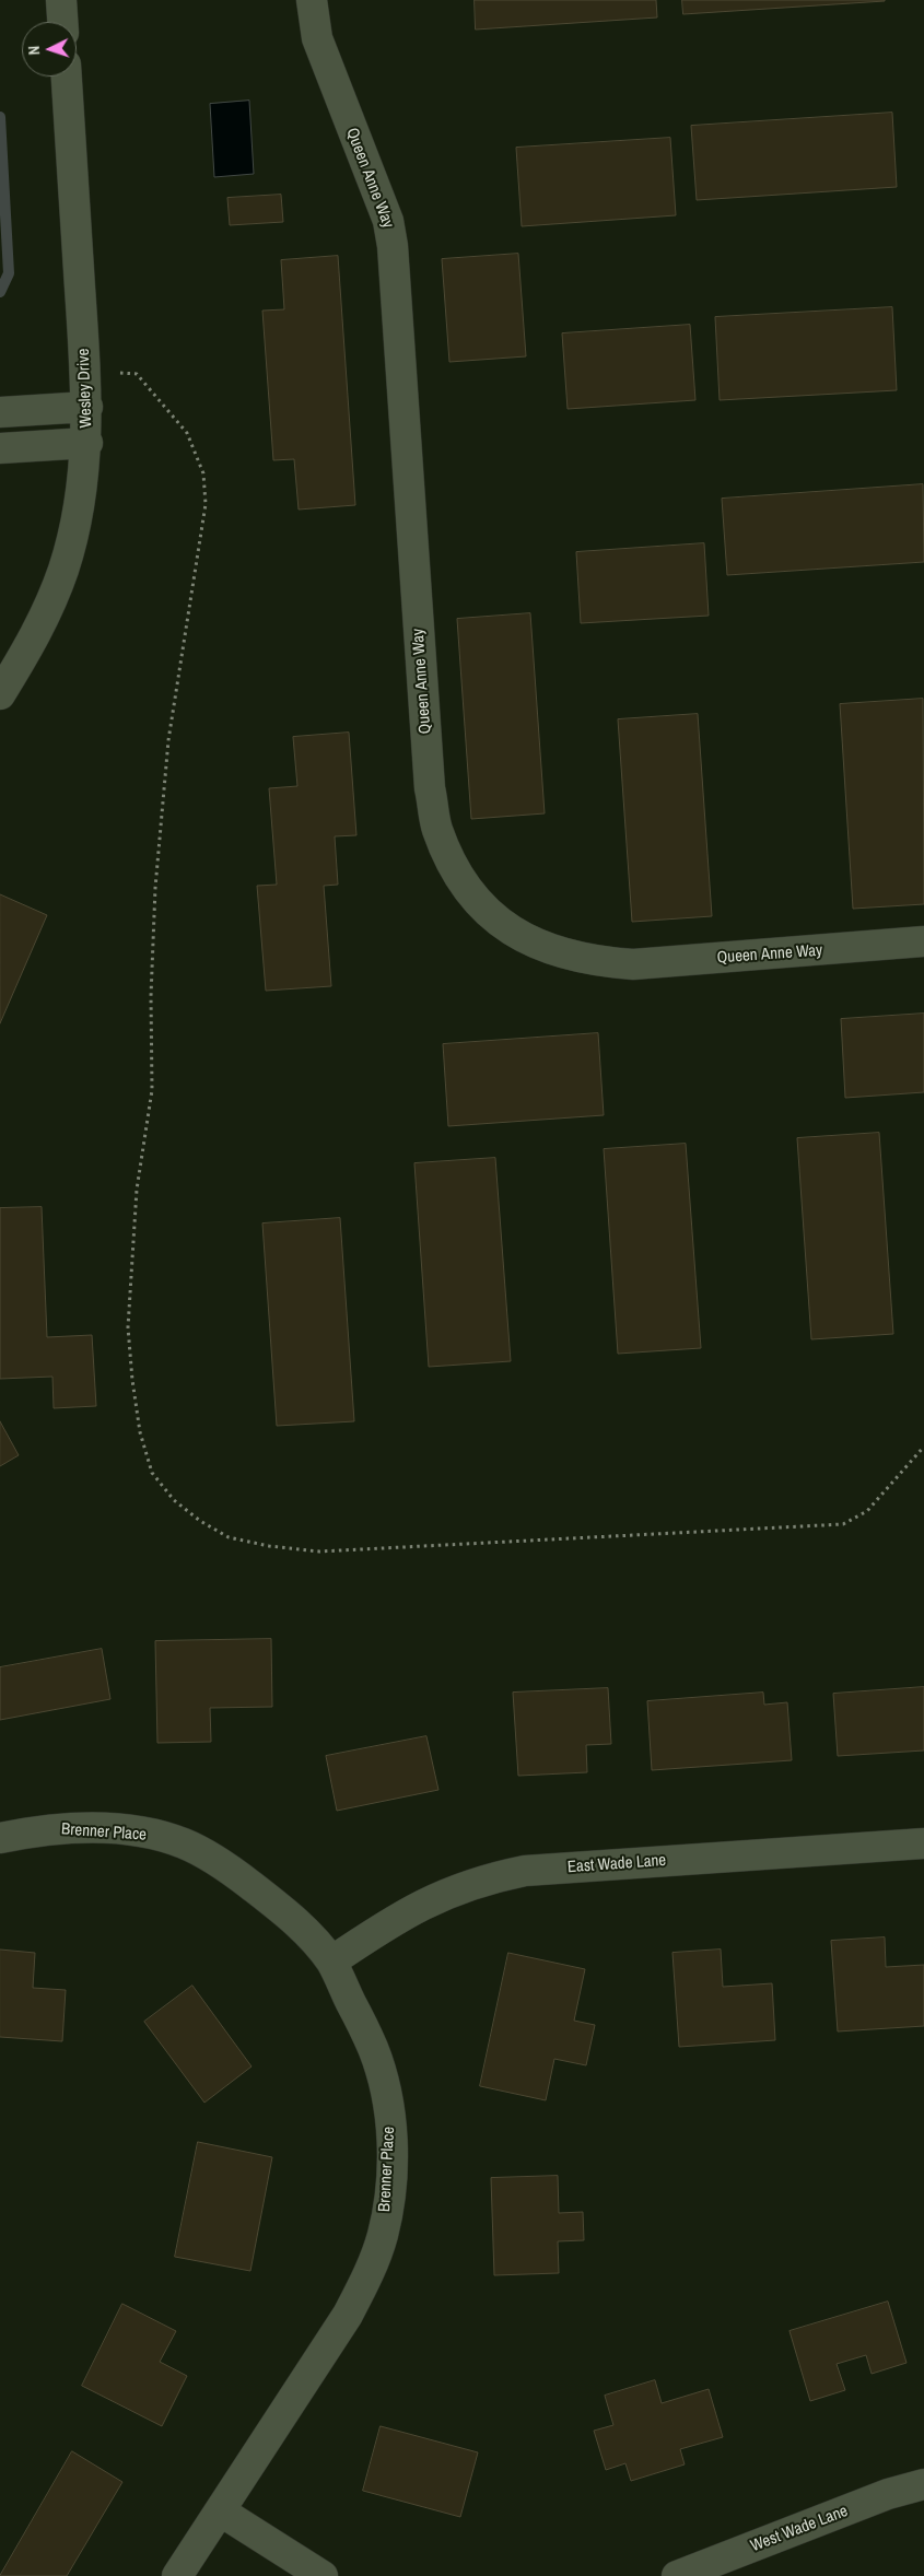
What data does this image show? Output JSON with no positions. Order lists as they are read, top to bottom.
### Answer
{
  "streets": {
    "street": [
      "Queen Anne Way",
      "Wesley Drive",
      "Brenner Place",
      "East Wade Lane",
      "West Wade Lane"
    ]
  },
  "crossings": [
    ["Brenner Place", "East Wade Lane"]
  ],
  "north": "left"
}
